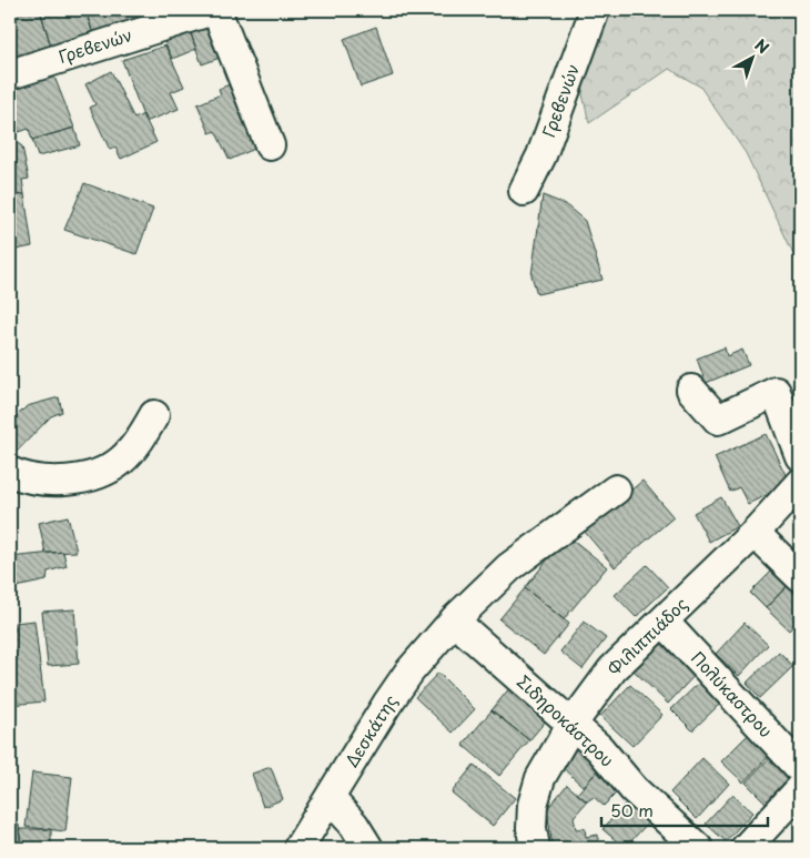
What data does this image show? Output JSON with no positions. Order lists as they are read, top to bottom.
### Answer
{
  "streets": {
    "street": [
      "Γρεβενών",
      "Φιλιππιάδος",
      "Πολύκαστρου",
      "Σιδηροκάστρου",
      "Δεσκάτης"
    ]
  },
  "crossings": [
    ["Φιλιππιάδος", "Πολύκαστρου"],
    ["Φιλιππιάδος", "Σιδηροκάστρου"],
    ["Σιδηροκάστρου", "Δεσκάτης"]
  ],
  "scale_bar": "50 m",
  "north": "top right"
}
